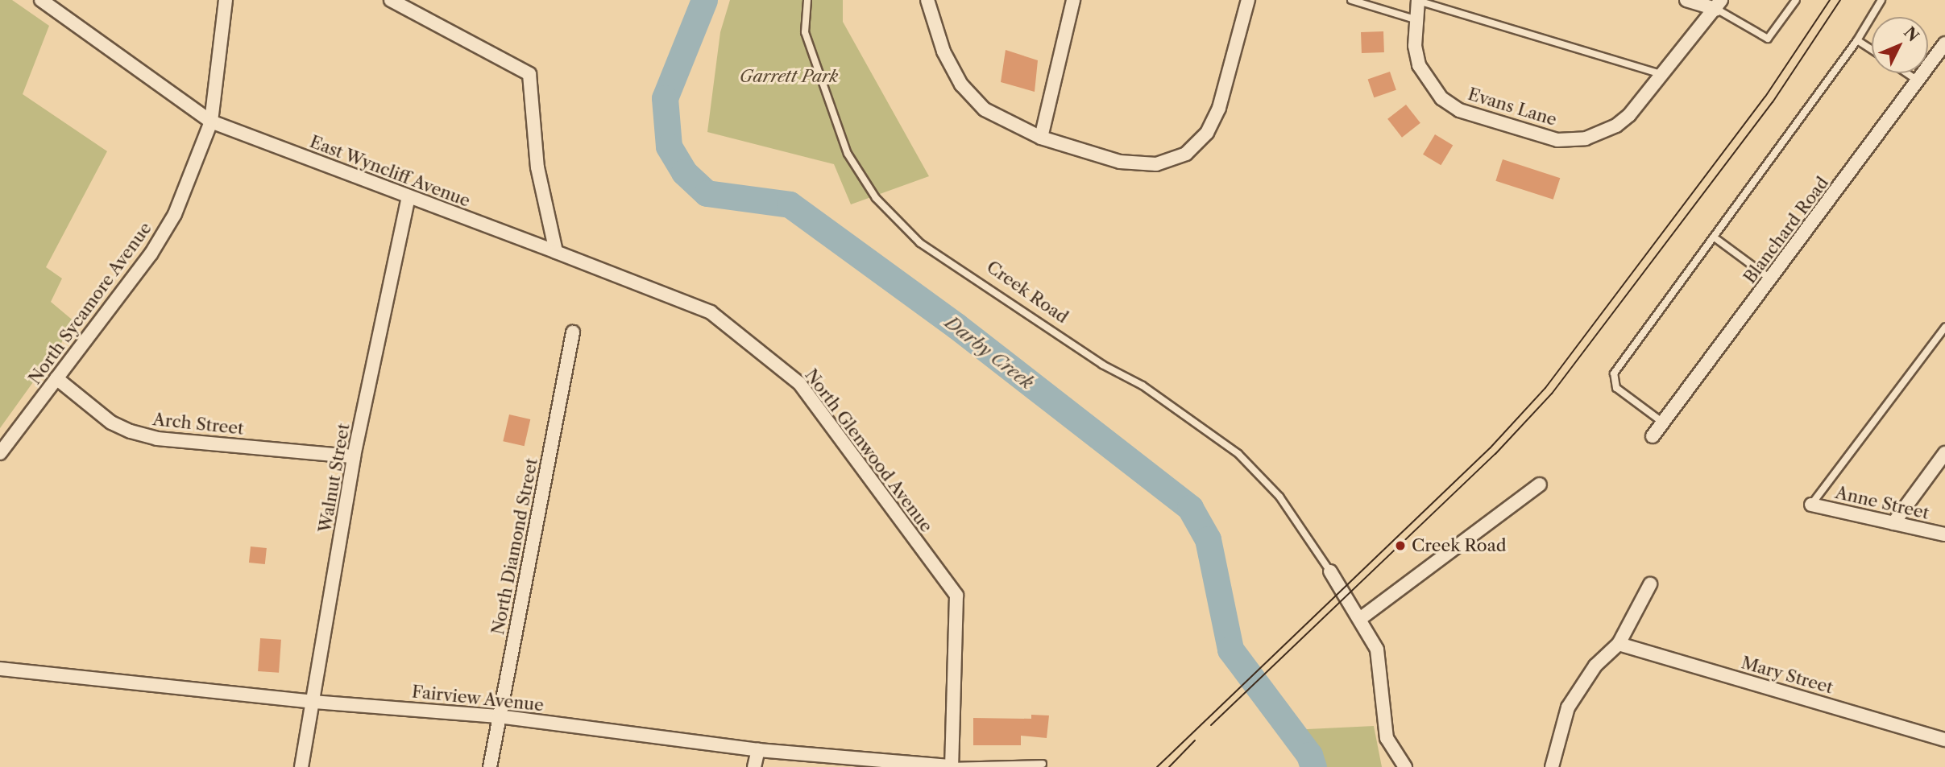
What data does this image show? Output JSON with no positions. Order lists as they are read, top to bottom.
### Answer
{
  "streets": {
    "street": [
      "Evans Lane",
      "East Wyncliff Avenue",
      "Blanchard Road",
      "Creek Road",
      "North Sycamore Avenue",
      "Arch Street",
      "North Glenwood Avenue",
      "Walnut Street",
      "Anne Street",
      "North Diamond Street",
      "Mary Street",
      "Fairview Avenue"
    ]
  },
  "crossings": [
    ["East Wyncliff Avenue", "North Sycamore Avenue"],
    ["East Wyncliff Avenue", "North Glenwood Avenue"],
    ["East Wyncliff Avenue", "Walnut Street"],
    ["North Sycamore Avenue", "Arch Street"],
    ["Arch Street", "Walnut Street"],
    ["North Glenwood Avenue", "Fairview Avenue"],
    ["Walnut Street", "Fairview Avenue"],
    ["North Diamond Street", "Fairview Avenue"]
  ],
  "water": ["Darby Creek"],
  "parks": ["Garrett Park"],
  "places": ["Creek Road"],
  "north": "top right"
}
